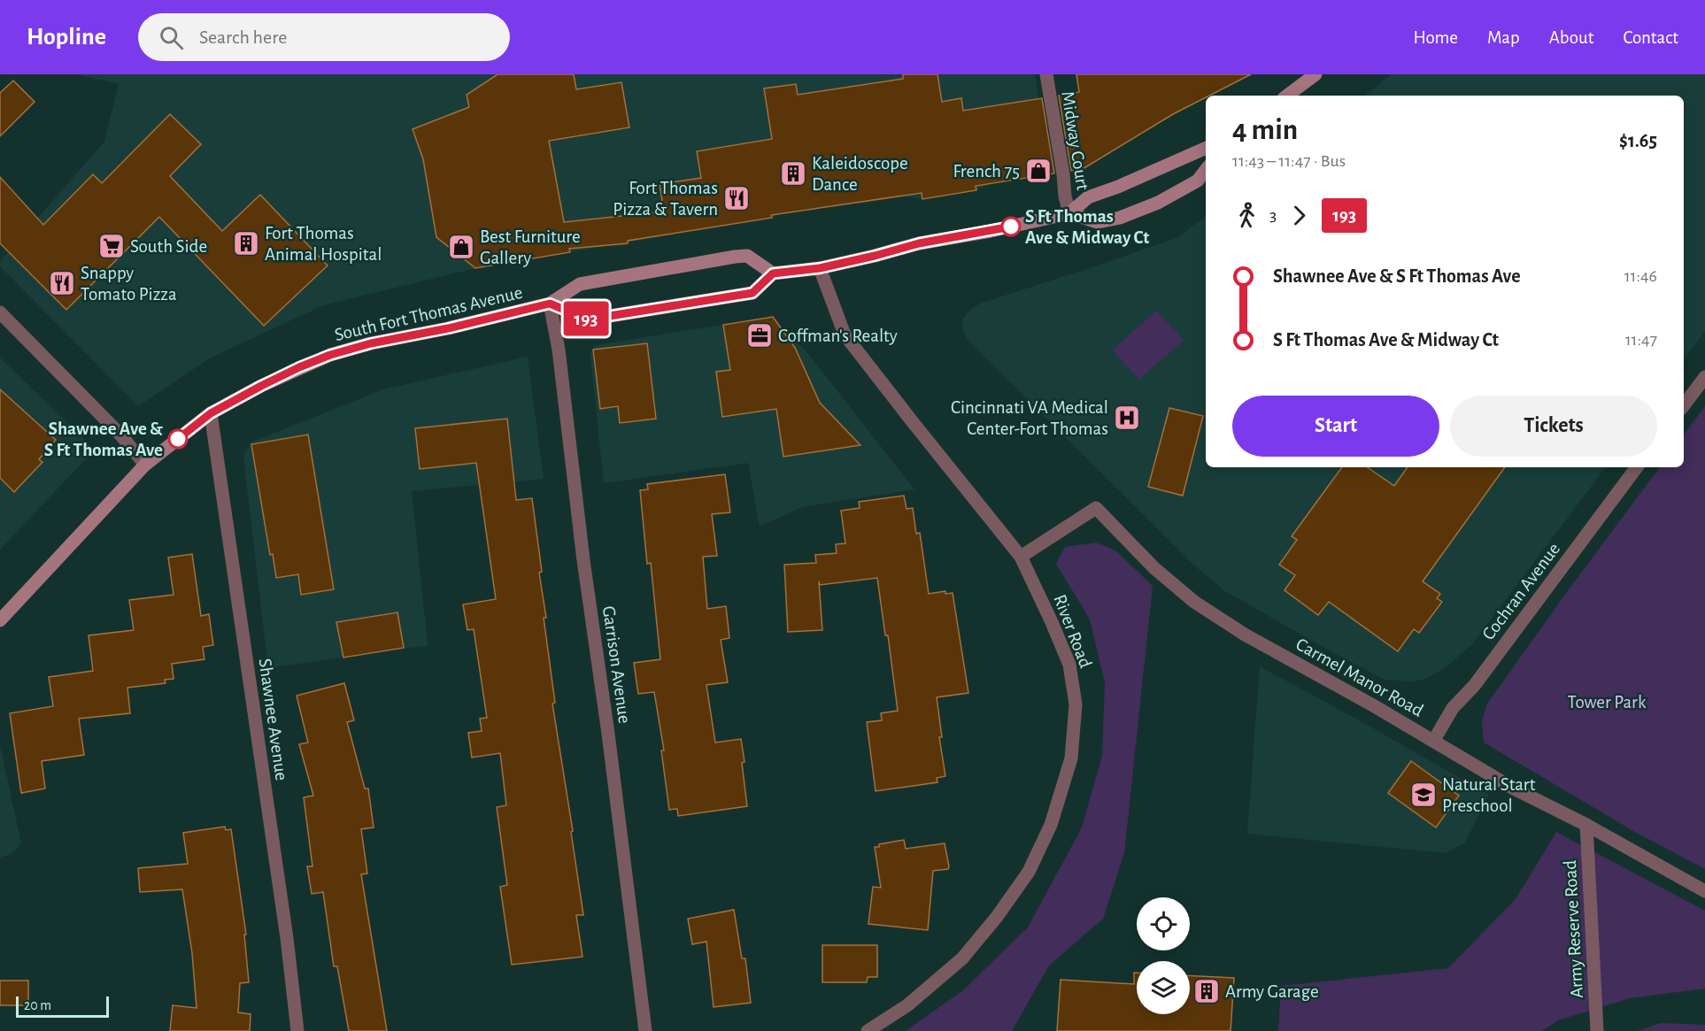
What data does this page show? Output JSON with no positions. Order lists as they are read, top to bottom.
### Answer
{
  "streets": {
    "main road": ["South Fort Thomas Avenue"],
    "street": [
      "Midway Court",
      "Cochran Avenue",
      "River Road",
      "Garrison Avenue",
      "Carmel Manor Road",
      "Shawnee Avenue",
      "Army Reserve Road"
    ]
  },
  "crossings": [
    ["South Fort Thomas Avenue", "Garrison Avenue"],
    ["South Fort Thomas Avenue", "Shawnee Avenue"],
    ["Cochran Avenue", "Carmel Manor Road"],
    ["River Road", "Carmel Manor Road"],
    ["Carmel Manor Road", "Army Reserve Road"]
  ],
  "parks": ["Tower Park"],
  "places": {
    "shop": ["French 75", "Best Furniture Gallery"],
    "building": ["Kaleidoscope Dance", "Fort Thomas Animal Hospital", "Army Garage"],
    "restaurant": ["Fort Thomas Pizza & Tavern", "Snappy Tomato Pizza"],
    "other": ["S Ft Thomas Ave & Midway Ct", "Shawnee Ave & S Ft Thomas Ave"],
    "supermarket": ["South Side"],
    "office": ["Coffman's Realty"],
    "hospital": ["Cincinnati VA Medical Center-Fort Thomas"],
    "school or university": ["Natural Start Preschool"]
  },
  "lines": ["bus line 193"],
  "scale_bar": "20 m",
  "page": {
    "header": "Hopline",
    "search": "Search here",
    "nav": [
      "Home",
      "Map",
      "About",
      "Contact"
    ],
    "on_map": "193",
    "heading": ["4 min", "11:43 – 11:47 · Bus", "$1.65"],
    "legs": ["3", "193"],
    "list": [
      {
        "name": "Shawnee Ave & S Ft Thomas Ave",
        "value": "11:46"
      },
      {
        "name": "S Ft Thomas Ave & Midway Ct",
        "value": "11:47"
      }
    ],
    "buttons": ["Start", "Tickets"],
    "scale": "20 m"
  }
}
